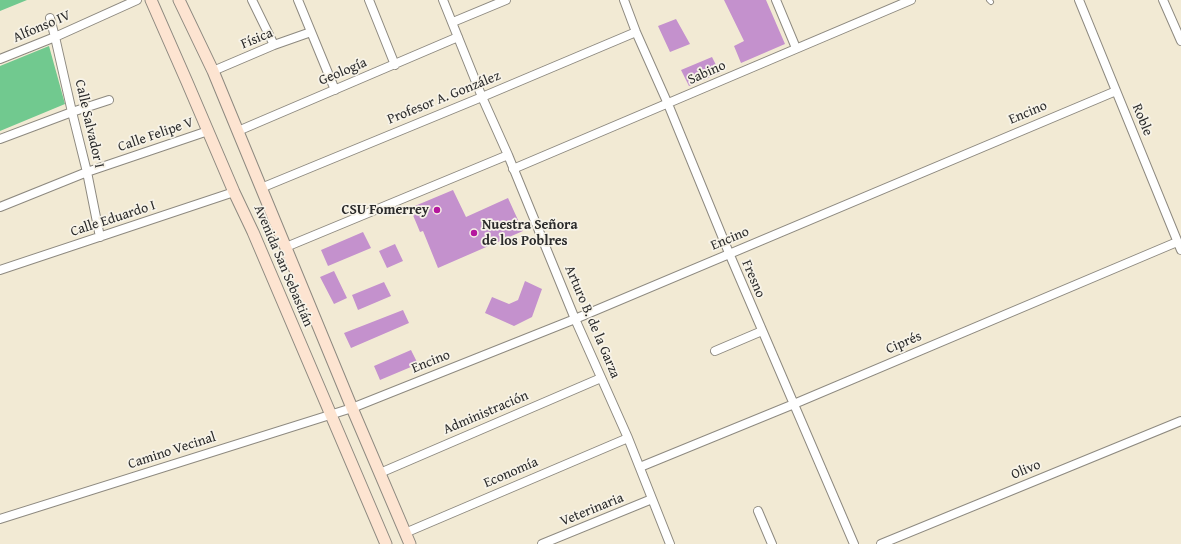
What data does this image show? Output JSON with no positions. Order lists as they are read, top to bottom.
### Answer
{
  "streets": {
    "main road": ["Avenida San Sebastián"],
    "street": [
      "Alfonso IV",
      "Física",
      "Geología",
      "Sabino",
      "Profesor A. González",
      "Encino",
      "Roble",
      "Calle Salvador I",
      "Calle Felipe V",
      "Calle Eduardo I",
      "Fresno",
      "Arturo B. de la Garza",
      "Ciprés",
      "Administración",
      "Camino Vecinal",
      "Olivo",
      "Economía",
      "Veterinaria"
    ]
  },
  "crossings": [
    ["Alfonso IV", "Calle Salvador I"],
    ["Física", "Avenida San Sebastián"],
    ["Geología", "Avenida San Sebastián"],
    ["Geología", "Arturo B. de la Garza"],
    ["Sabino", "Fresno"],
    ["Sabino", "Arturo B. de la Garza"],
    ["Profesor A. González", "Avenida San Sebastián"],
    ["Profesor A. González", "Fresno"],
    ["Profesor A. González", "Arturo B. de la Garza"],
    ["Encino", "Roble"],
    ["Encino", "Avenida San Sebastián"],
    ["Encino", "Fresno"],
    ["Encino", "Arturo B. de la Garza"],
    ["Encino", "Camino Vecinal"],
    ["Roble", "Ciprés"],
    ["Calle Salvador I", "Calle Felipe V"],
    ["Calle Salvador I", "Calle Eduardo I"],
    ["Calle Felipe V", "Avenida San Sebastián"],
    ["Calle Eduardo I", "Avenida San Sebastián"],
    ["Avenida San Sebastián", "Administración"],
    ["Avenida San Sebastián", "Camino Vecinal"],
    ["Avenida San Sebastián", "Economía"],
    ["Fresno", "Ciprés"],
    ["Arturo B. de la Garza", "Ciprés"],
    ["Arturo B. de la Garza", "Administración"],
    ["Arturo B. de la Garza", "Economía"],
    ["Arturo B. de la Garza", "Veterinaria"]
  ],
  "places": ["CSU Fomerrey", "Nuestra Señora de los Poblres"]
}
